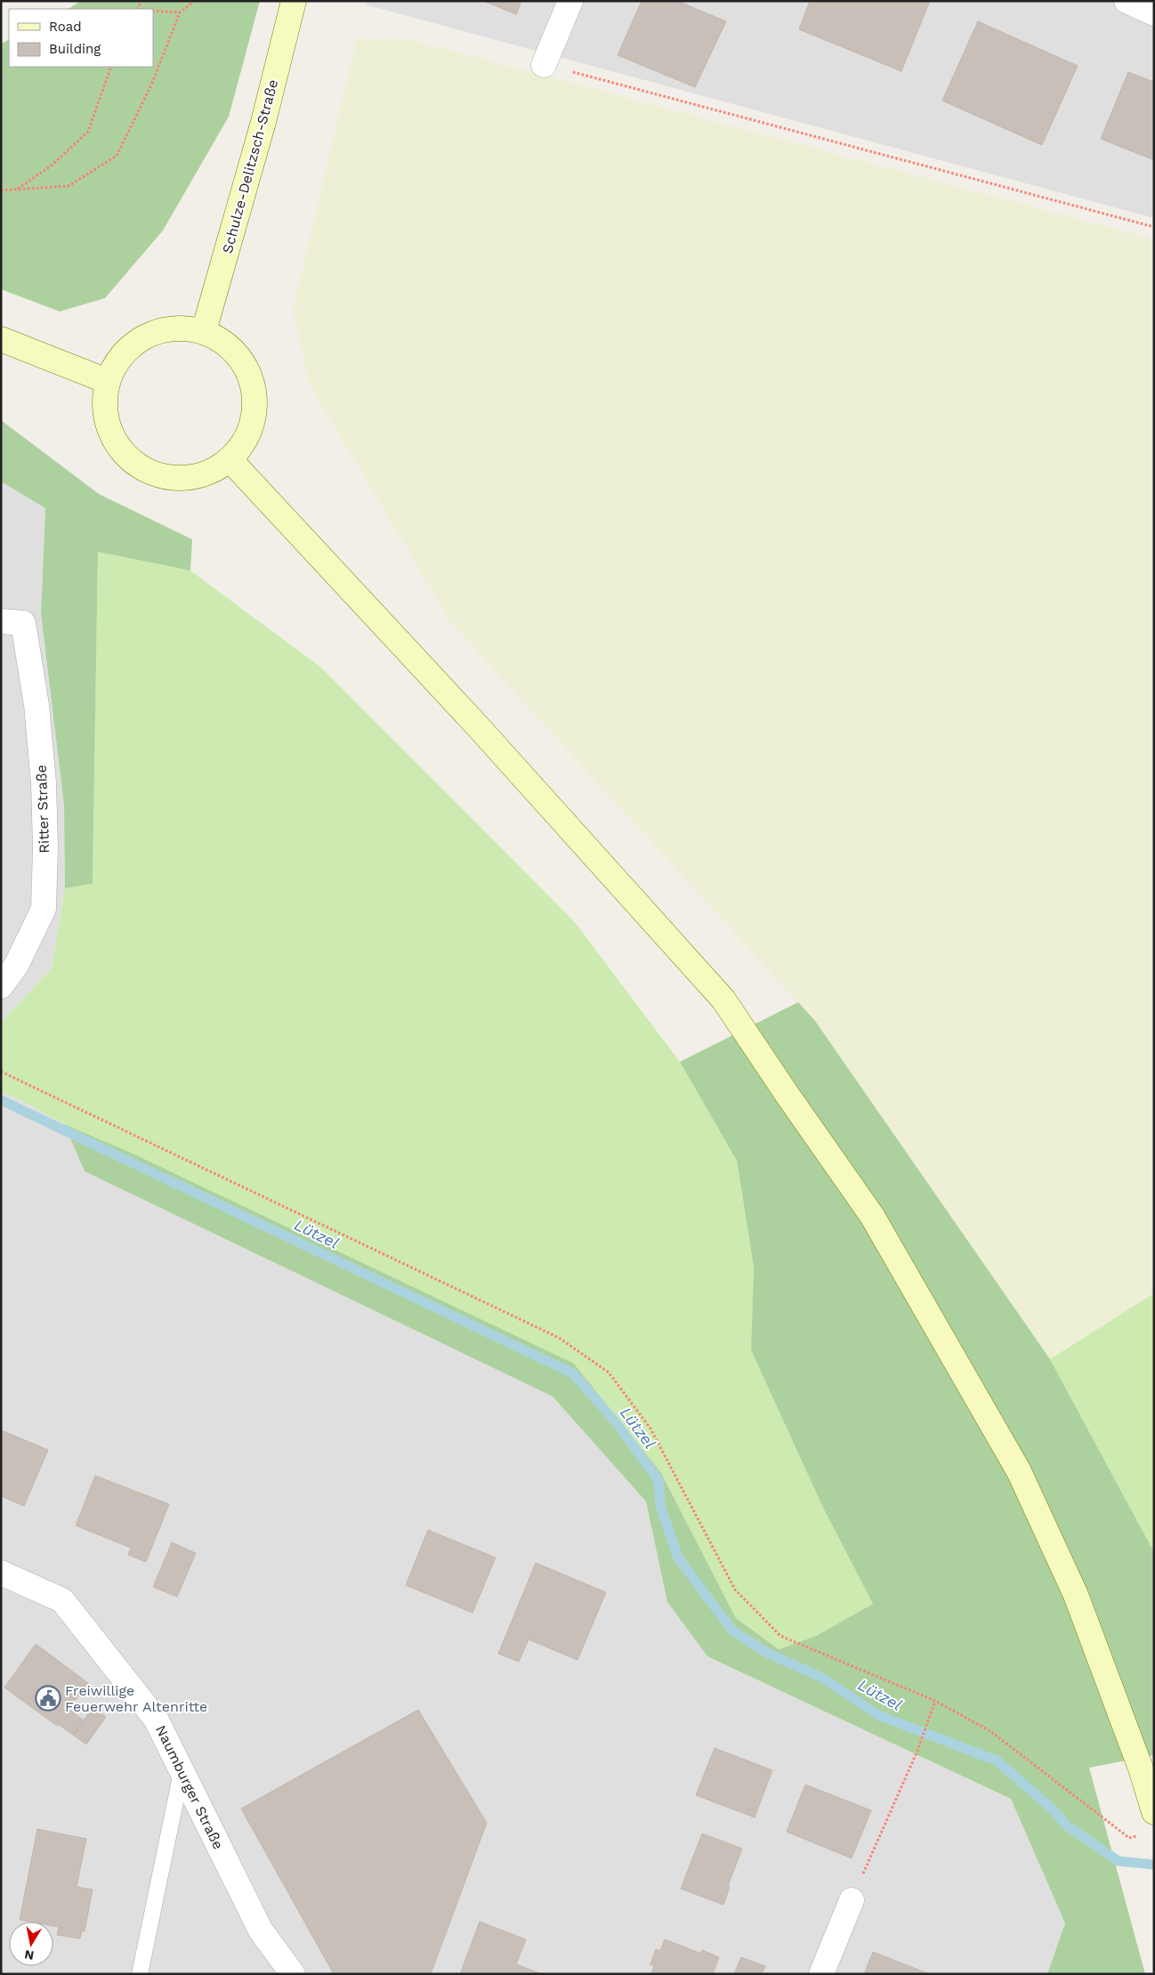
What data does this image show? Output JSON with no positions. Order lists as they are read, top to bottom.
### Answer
{
  "streets": {
    "main road": ["Schulze-Delitzsch-Straße"],
    "street": ["Ritter Straße", "Naumburger Straße"]
  },
  "water": ["Lützel"],
  "places": {
    "public building": ["Freiwillige Feuerwehr Altenritte"]
  },
  "legend": ["Road", "Building"],
  "north": "bottom"
}
